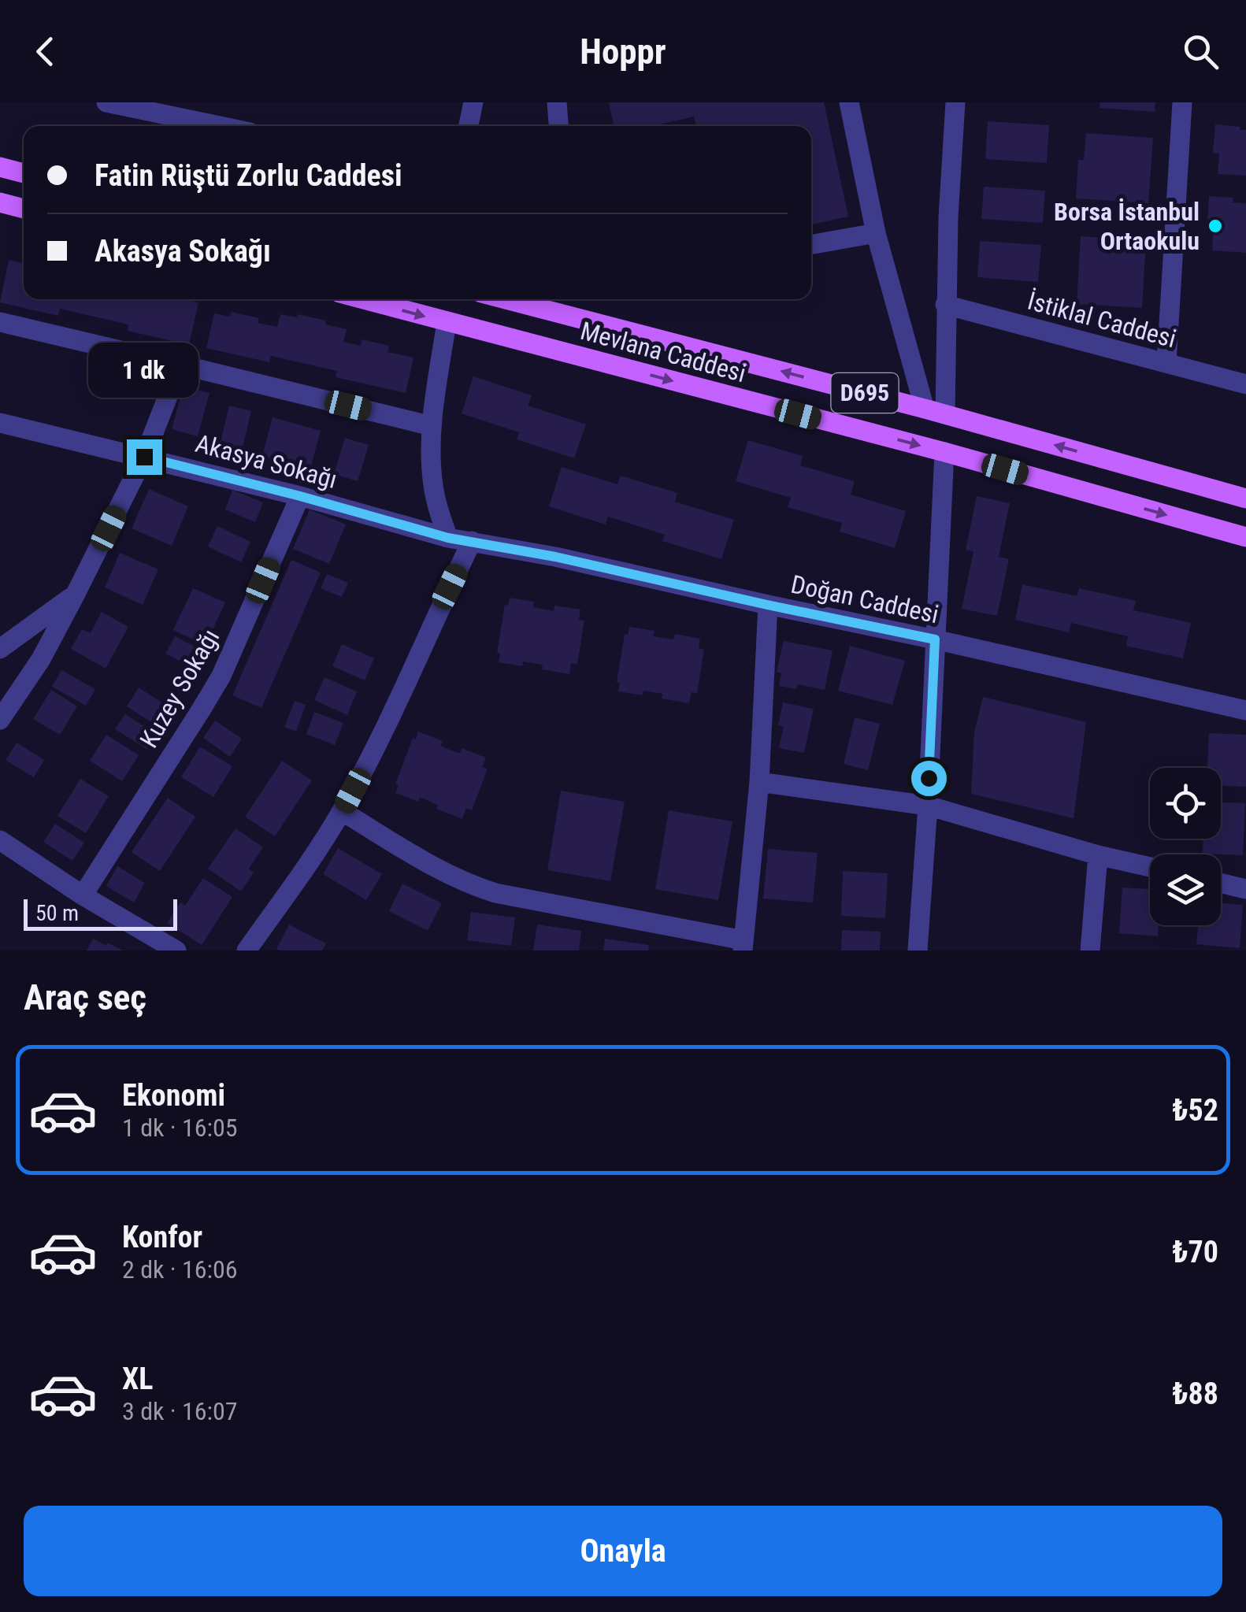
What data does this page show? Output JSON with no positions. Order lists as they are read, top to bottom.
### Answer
{
  "streets": {
    "main road": ["Mevlana Caddesi", "D695"],
    "street": [
      "İstiklal Caddesi",
      "Akasya Sokağı",
      "Doğan Caddesi",
      "Kuzey Sokağı"
    ]
  },
  "crossings": [
    ["Akasya Sokağı", "Doğan Caddesi"],
    ["Akasya Sokağı", "Kuzey Sokağı"]
  ],
  "places": ["Borsa İstanbul Ortaokulu"],
  "scale_bar": "50 m",
  "page": {
    "header": "Hoppr",
    "banner": ["Fatin Rüştü Zorlu Caddesi", "Akasya Sokağı"],
    "bubble": "1 dk",
    "scale": "50 m",
    "heading": "Araç seç",
    "list": [
      {
        "name": "Ekonomi",
        "note": "1 dk · 16:05",
        "value": "₺52"
      },
      {
        "name": "Konfor",
        "note": "2 dk · 16:06",
        "value": "₺70"
      },
      {
        "name": "XL",
        "note": "3 dk · 16:07",
        "value": "₺88"
      }
    ],
    "buttons": "Onayla"
  }
}
